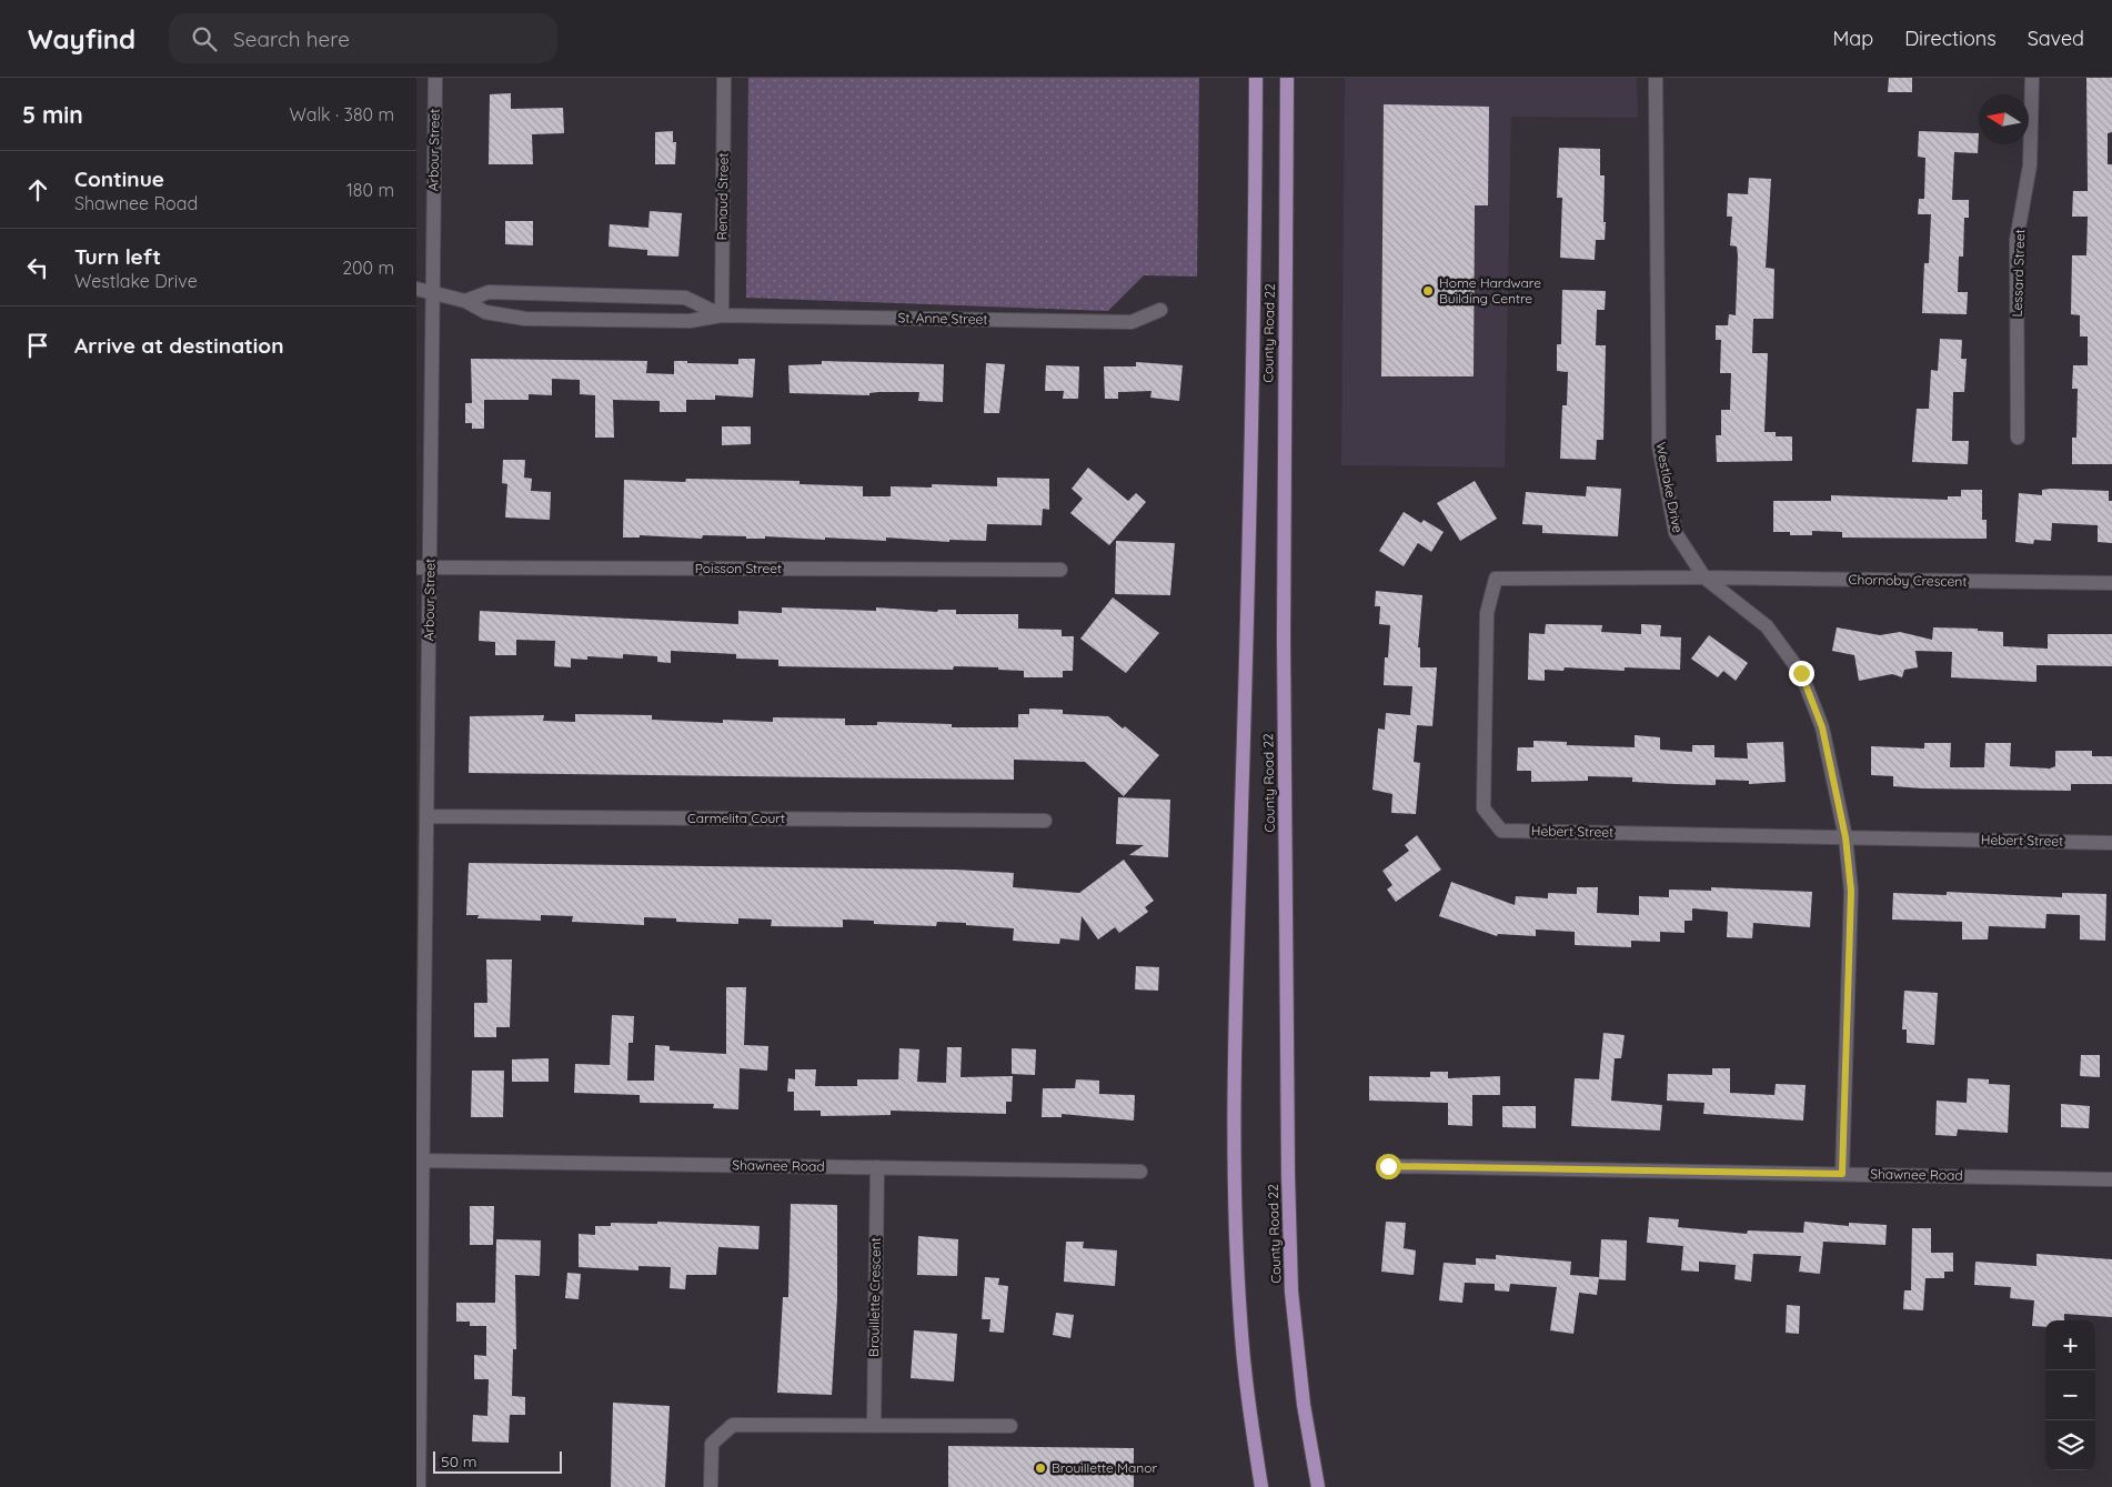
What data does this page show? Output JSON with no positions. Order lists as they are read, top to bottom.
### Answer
{
  "streets": {
    "main road": ["County Road 22"],
    "street": [
      "Arbour Street",
      "Renaud Street",
      "Lessard Street",
      "St. Anne Street",
      "Westlake Drive",
      "Poisson Street",
      "Chornoby Crescent",
      "Carmelita Court",
      "Hebert Street",
      "Shawnee Road",
      "Brouillette Crescent"
    ]
  },
  "crossings": [
    ["Arbour Street", "St. Anne Street"],
    ["Arbour Street", "Poisson Street"],
    ["Arbour Street", "Carmelita Court"],
    ["Arbour Street", "Shawnee Road"],
    ["Renaud Street", "St. Anne Street"],
    ["Westlake Drive", "Chornoby Crescent"],
    ["Westlake Drive", "Hebert Street"],
    ["Westlake Drive", "Shawnee Road"],
    ["Chornoby Crescent", "Hebert Street"],
    ["Shawnee Road", "Brouillette Crescent"]
  ],
  "places": ["Home Hardware Building Centre", "Brouillette Manor"],
  "scale_bar": "50 m",
  "north": "left",
  "page": {
    "header": "Wayfind",
    "search": "Search here",
    "nav": ["Map", "Directions", "Saved"],
    "heading": ["5 min", "Walk · 380 m"],
    "list": [
      ["Continue", "Shawnee Road", "180 m"],
      ["Turn left", "Westlake Drive", "200 m"],
      "Arrive at destination"
    ],
    "map_buttons": ["+", "−"],
    "scale": "50 m"
  }
}
